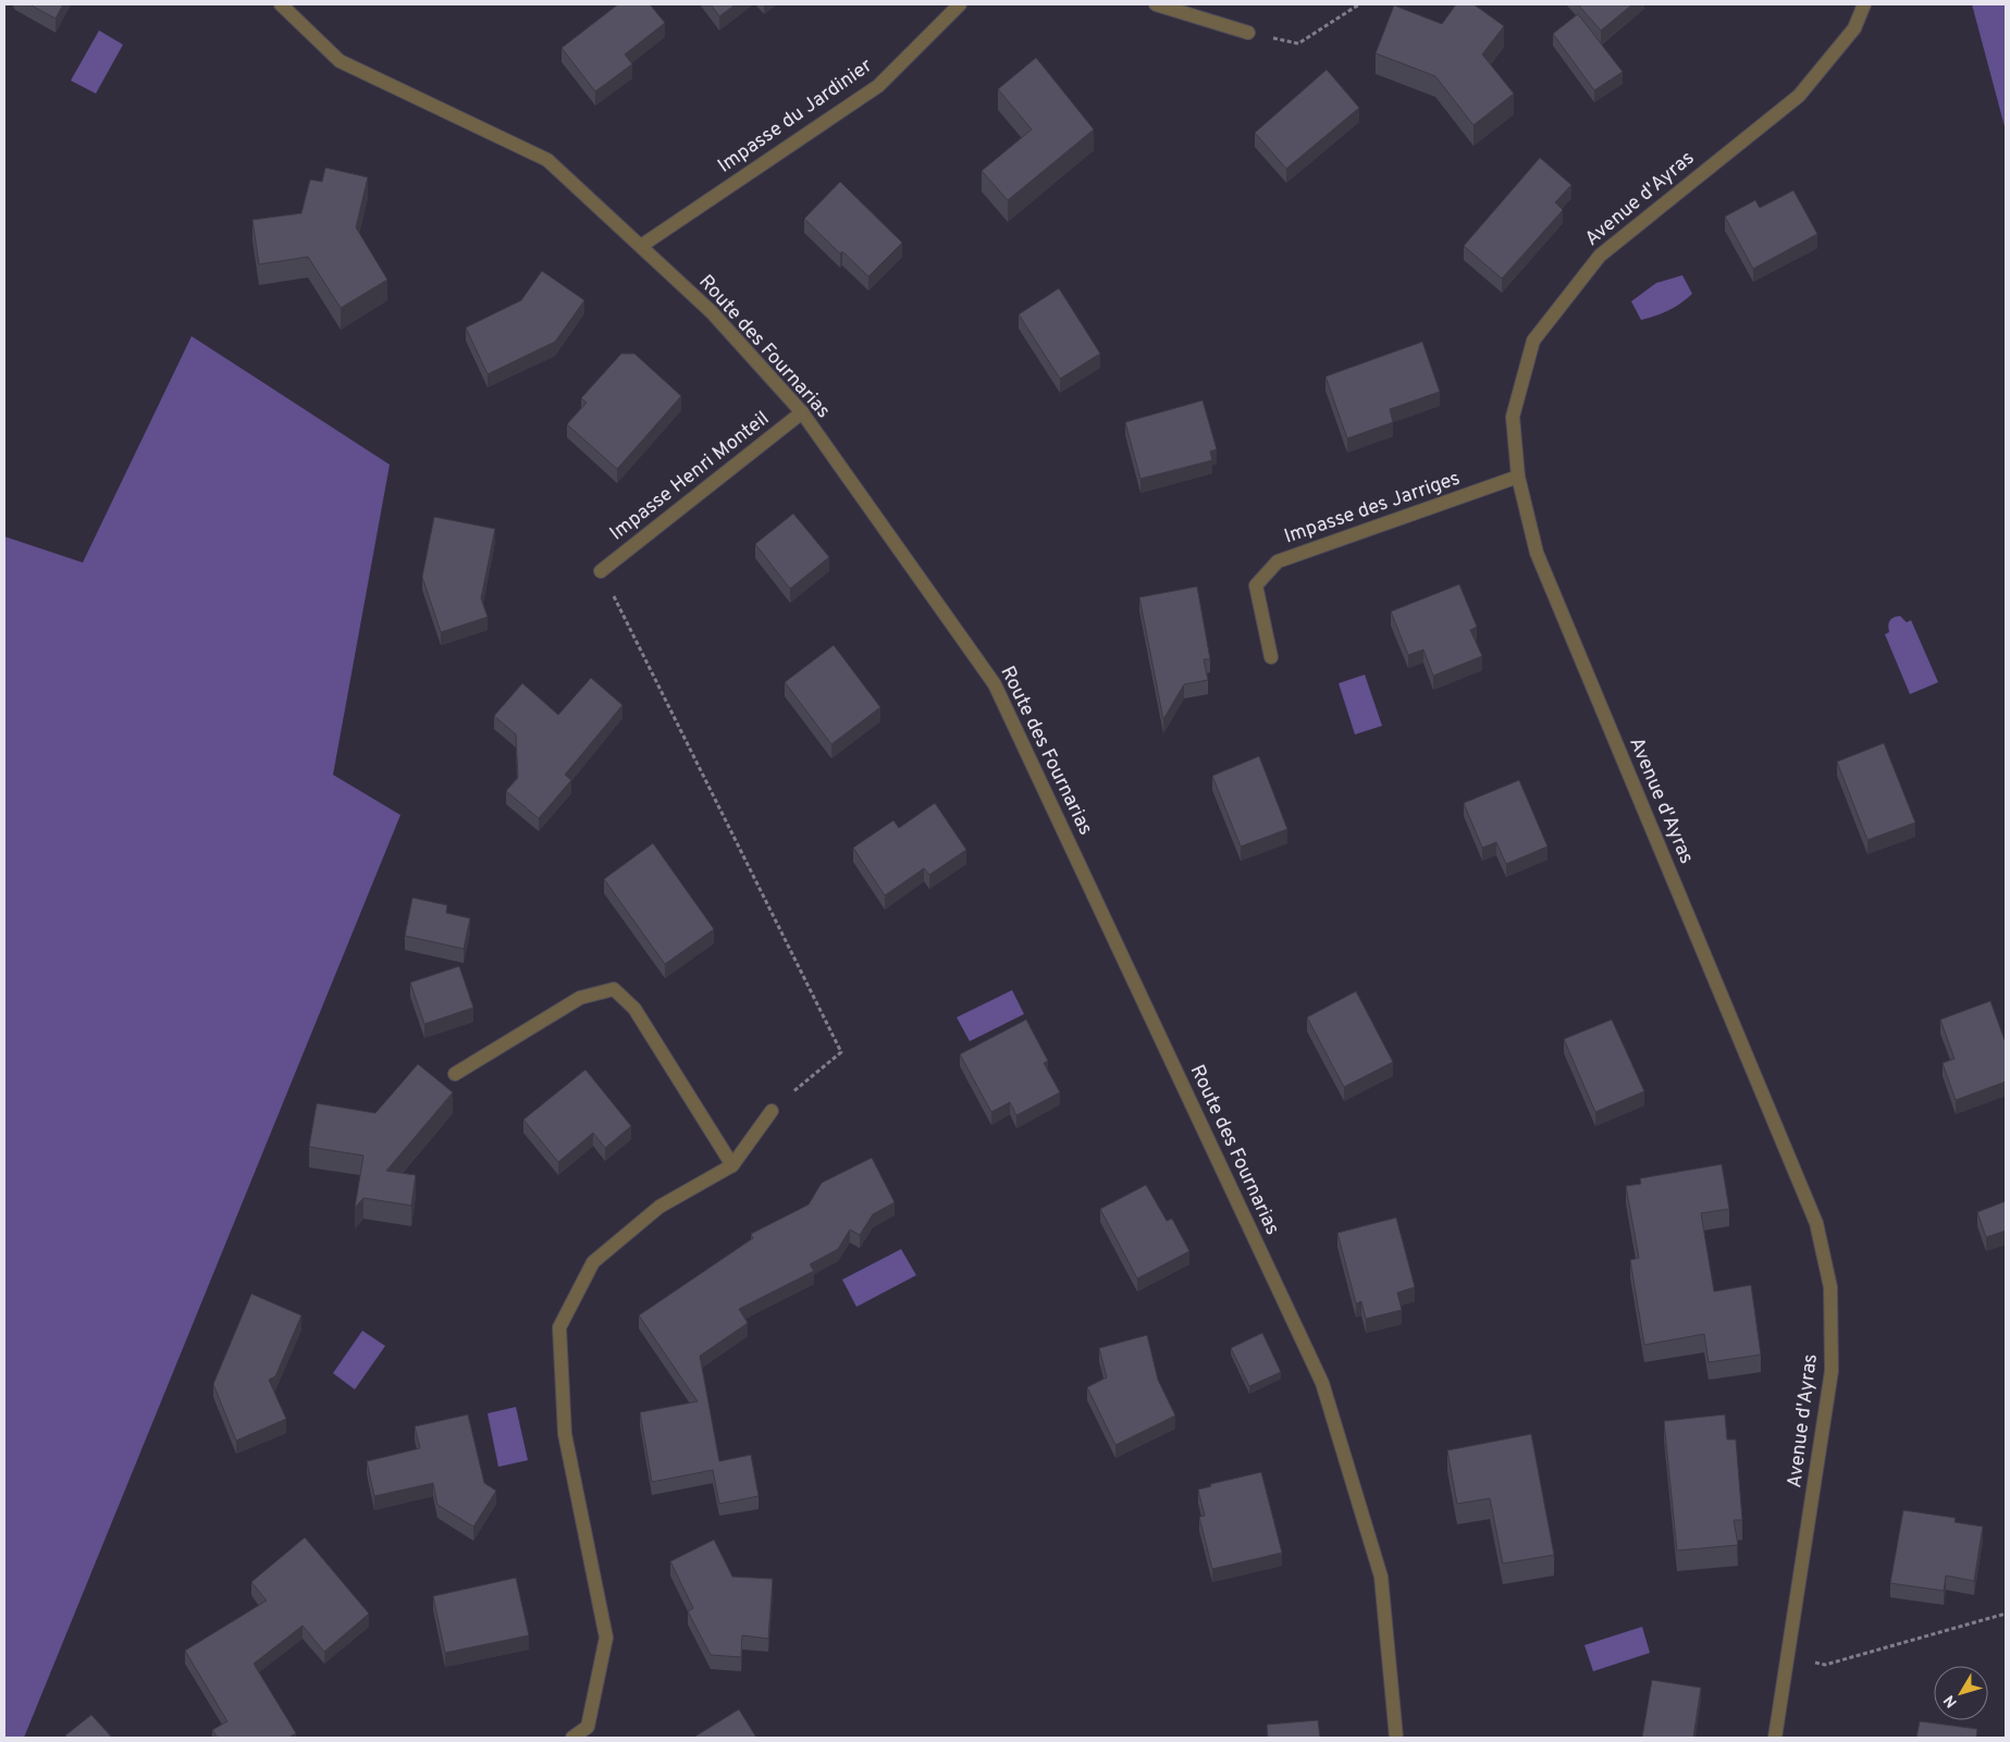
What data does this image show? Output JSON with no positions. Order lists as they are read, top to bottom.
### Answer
{
  "streets": {
    "street": [
      "Impasse du Jardinier",
      "Avenue d'Ayras",
      "Route des Fournarias",
      "Impasse Henri Monteil",
      "Impasse des Jarriges"
    ]
  },
  "crossings": [
    ["Impasse du Jardinier", "Route des Fournarias"],
    ["Avenue d'Ayras", "Impasse des Jarriges"],
    ["Route des Fournarias", "Impasse Henri Monteil"]
  ],
  "north": "bottom left"
}
